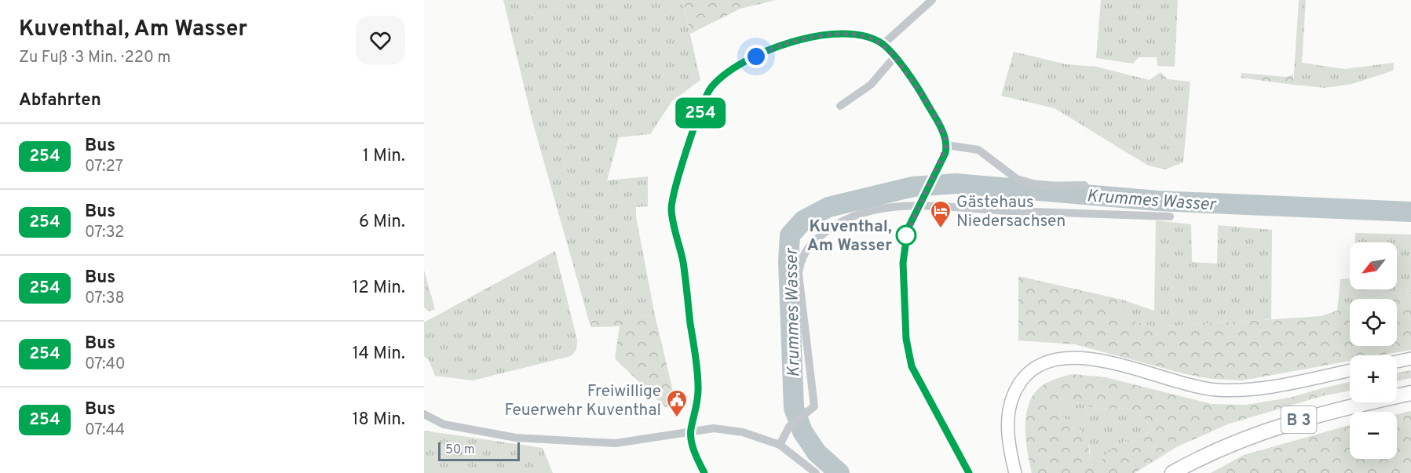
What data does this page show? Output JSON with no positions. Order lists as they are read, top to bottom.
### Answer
{
  "streets": {
    "main road": ["B 3"]
  },
  "water": ["Krummes Wasser"],
  "places": {
    "hotel": ["Gästehaus Niedersachsen"],
    "other": ["Kuventhal, Am Wasser"],
    "public building": ["Freiwillige Feuerwehr Kuventhal"]
  },
  "lines": ["bus line 254"],
  "scale_bar": "50 m",
  "north": "bottom left",
  "page": {
    "heading": [
      ["Kuventhal, Am Wasser", "Zu Fuß · 3 Min. · 220 m"],
      "Abfahrten"
    ],
    "on_map": "254",
    "list": [
      {
        "mark": "254",
        "name": "Bus",
        "note": "07:27",
        "value": "1 Min."
      },
      {
        "mark": "254",
        "name": "Bus",
        "note": "07:32",
        "value": "6 Min."
      },
      {
        "mark": "254",
        "name": "Bus",
        "note": "07:38",
        "value": "12 Min."
      },
      {
        "mark": "254",
        "name": "Bus",
        "note": "07:40",
        "value": "14 Min."
      },
      {
        "mark": "254",
        "name": "Bus",
        "note": "07:44",
        "value": "18 Min."
      }
    ],
    "map_buttons": ["+", "−"],
    "scale": "50 m"
  }
}
